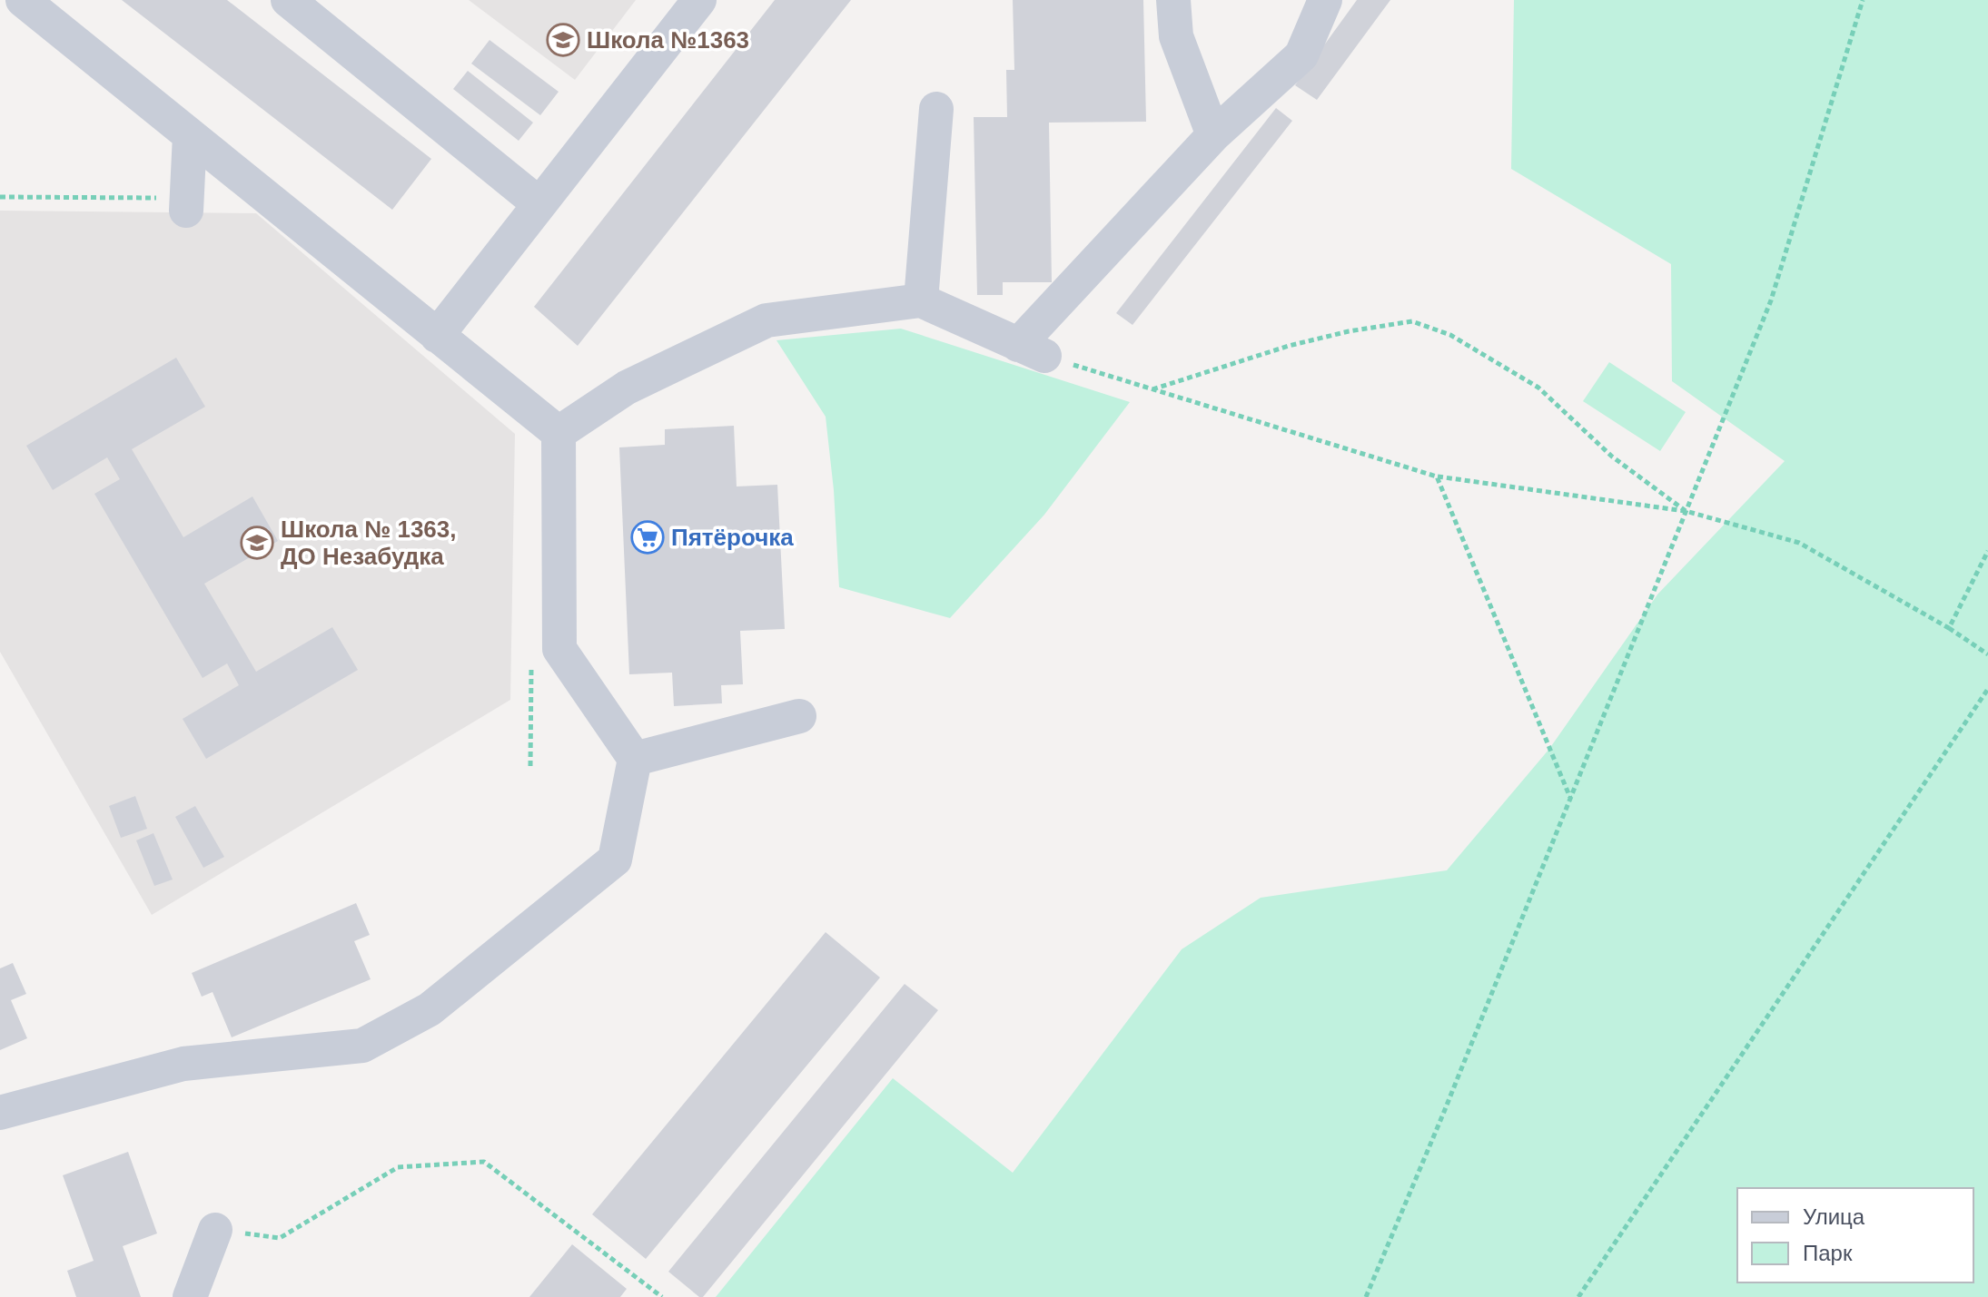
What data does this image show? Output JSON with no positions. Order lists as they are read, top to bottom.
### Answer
{
  "places": {
    "school or university": ["Школа №1363", "Школа № 1363, ДО Незабудка"],
    "supermarket": ["Пятёрочка"]
  },
  "legend": ["Улица", "Парк"]
}
